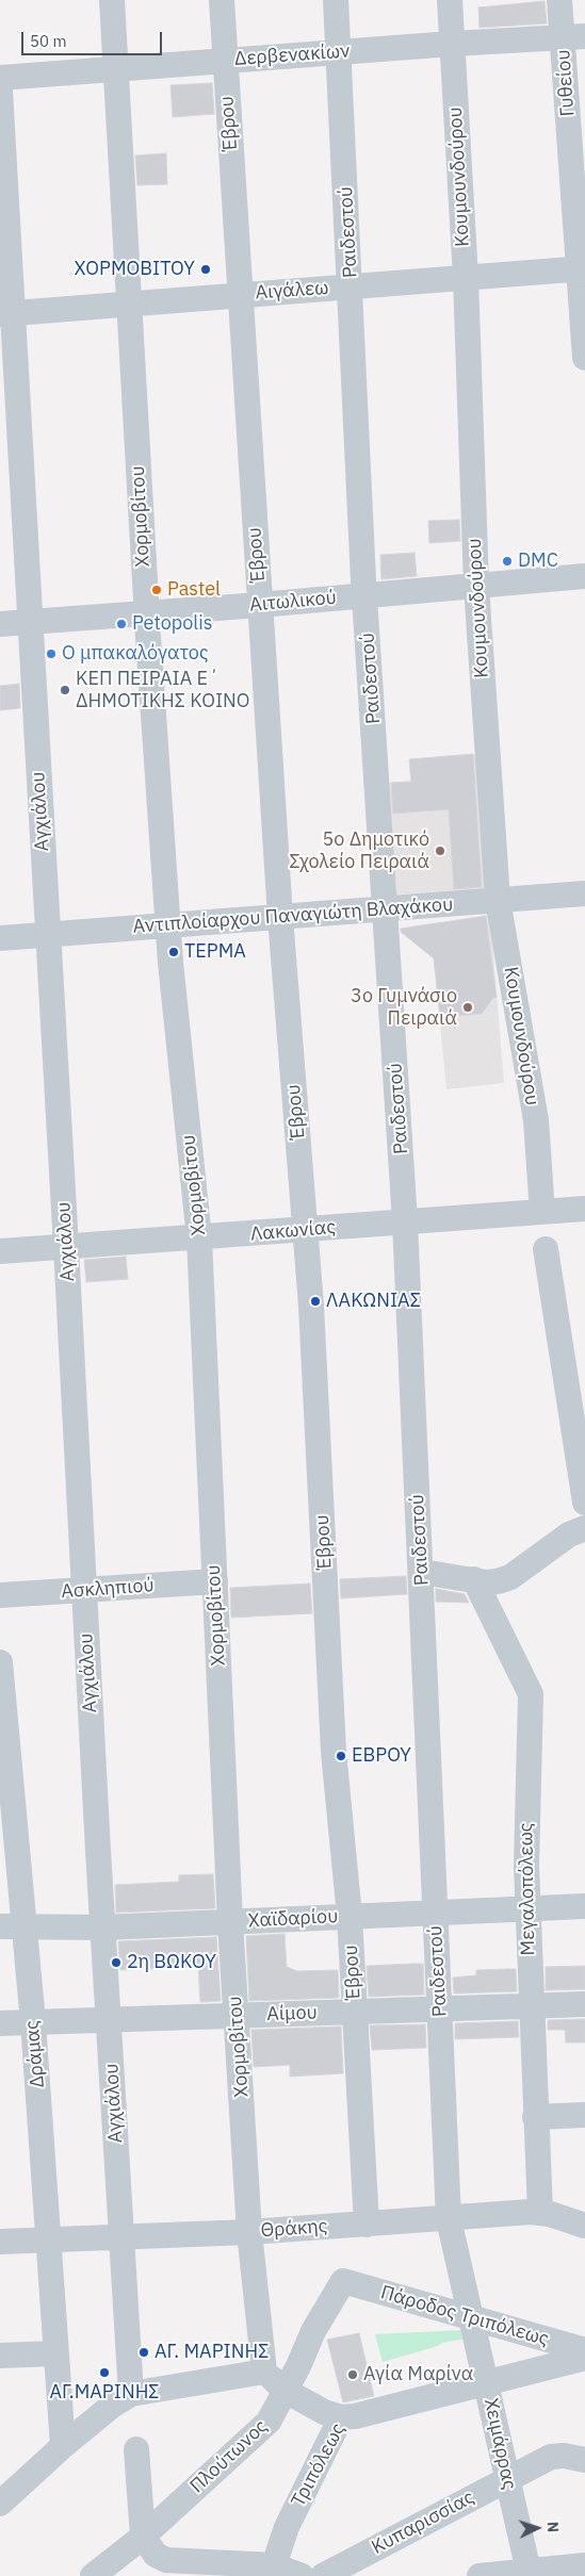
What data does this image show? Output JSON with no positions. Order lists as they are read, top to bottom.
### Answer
{
  "streets": {
    "street": [
      "Δερβενακίων",
      "Γυθείου",
      "Έβρου",
      "Κουμουνδούρου",
      "Ραιδεστού",
      "Αιγάλεω",
      "Χορμοβίτου",
      "Αιτωλικού",
      "Αγχιάλου",
      "Αντιπλοίαρχου Παναγιώτη Βλαχάκου",
      "Λακωνίας",
      "Ασκληπιού",
      "Μεγαλοπόλεως",
      "Χαϊδαρίου",
      "Αίμου",
      "Δράμας",
      "Θράκης",
      "Πάροδος Τριπόλεως",
      "Χειμάρρας",
      "Πλούτωνος",
      "Τριπόλεως",
      "Κυπαρισσίας"
    ]
  },
  "crossings": [
    ["Δερβενακίων", "Γυθείου"],
    ["Δερβενακίων", "Έβρου"],
    ["Δερβενακίων", "Κουμουνδούρου"],
    ["Δερβενακίων", "Ραιδεστού"],
    ["Δερβενακίων", "Χορμοβίτου"],
    ["Γυθείου", "Αιγάλεω"],
    ["Έβρου", "Αιγάλεω"],
    ["Έβρου", "Αιτωλικού"],
    ["Έβρου", "Αντιπλοίαρχου Παναγιώτη Βλαχάκου"],
    ["Έβρου", "Λακωνίας"],
    ["Έβρου", "Χαϊδαρίου"],
    ["Έβρου", "Αίμου"],
    ["Έβρου", "Θράκης"],
    ["Κουμουνδούρου", "Αιγάλεω"],
    ["Κουμουνδούρου", "Αιτωλικού"],
    ["Κουμουνδούρου", "Αντιπλοίαρχου Παναγιώτη Βλαχάκου"],
    ["Κουμουνδούρου", "Λακωνίας"],
    ["Ραιδεστού", "Αιγάλεω"],
    ["Ραιδεστού", "Αιτωλικού"],
    ["Ραιδεστού", "Αντιπλοίαρχου Παναγιώτη Βλαχάκου"],
    ["Ραιδεστού", "Λακωνίας"],
    ["Ραιδεστού", "Χαϊδαρίου"],
    ["Ραιδεστού", "Αίμου"],
    ["Ραιδεστού", "Θράκης"],
    ["Ραιδεστού", "Χειμάρρας"],
    ["Αιγάλεω", "Χορμοβίτου"],
    ["Αιγάλεω", "Αγχιάλου"],
    ["Χορμοβίτου", "Αιτωλικού"],
    ["Χορμοβίτου", "Αντιπλοίαρχου Παναγιώτη Βλαχάκου"],
    ["Χορμοβίτου", "Λακωνίας"],
    ["Χορμοβίτου", "Ασκληπιού"],
    ["Χορμοβίτου", "Χαϊδαρίου"],
    ["Χορμοβίτου", "Αίμου"],
    ["Χορμοβίτου", "Θράκης"],
    ["Αιτωλικού", "Αγχιάλου"],
    ["Αγχιάλου", "Αντιπλοίαρχου Παναγιώτη Βλαχάκου"],
    ["Αγχιάλου", "Λακωνίας"],
    ["Αγχιάλου", "Ασκληπιού"],
    ["Αγχιάλου", "Χαϊδαρίου"],
    ["Αγχιάλου", "Αίμου"],
    ["Αγχιάλου", "Θράκης"],
    ["Μεγαλοπόλεως", "Χαϊδαρίου"],
    ["Μεγαλοπόλεως", "Αίμου"],
    ["Μεγαλοπόλεως", "Θράκης"],
    ["Χαϊδαρίου", "Δράμας"],
    ["Αίμου", "Δράμας"],
    ["Δράμας", "Θράκης"],
    ["Θράκης", "Χειμάρρας"],
    ["Πάροδος Τριπόλεως", "Χειμάρρας"],
    ["Πάροδος Τριπόλεως", "Πλούτωνος"],
    ["Χειμάρρας", "Τριπόλεως"],
    ["Χειμάρρας", "Κυπαρισσίας"]
  ],
  "places": [
    "ΧΟΡΜΟΒΙΤΟΥ",
    "DMC",
    "Pastel",
    "Petopolis",
    "Ο μπακαλόγατος",
    "ΚΕΠ ΠΕΙΡΑΙΑ Ε΄ ΔΗΜΟΤΙΚΗΣ ΚΟΙΝΟ",
    "5ο Δημοτικό Σχολείο Πειραιά",
    "ΤΕΡΜΑ",
    "3ο Γυμνάσιο Πειραιά",
    "ΛΑΚΩΝΙΑΣ",
    "ΕΒΡΟΥ",
    "2η ΒΩΚΟΥ",
    "ΑΓ. ΜΑΡΙΝΗΣ",
    "ΑΓ.ΜΑΡΙΝΗΣ",
    "Αγία Μαρίνα"
  ],
  "scale_bar": "50 m",
  "north": "right"
}
